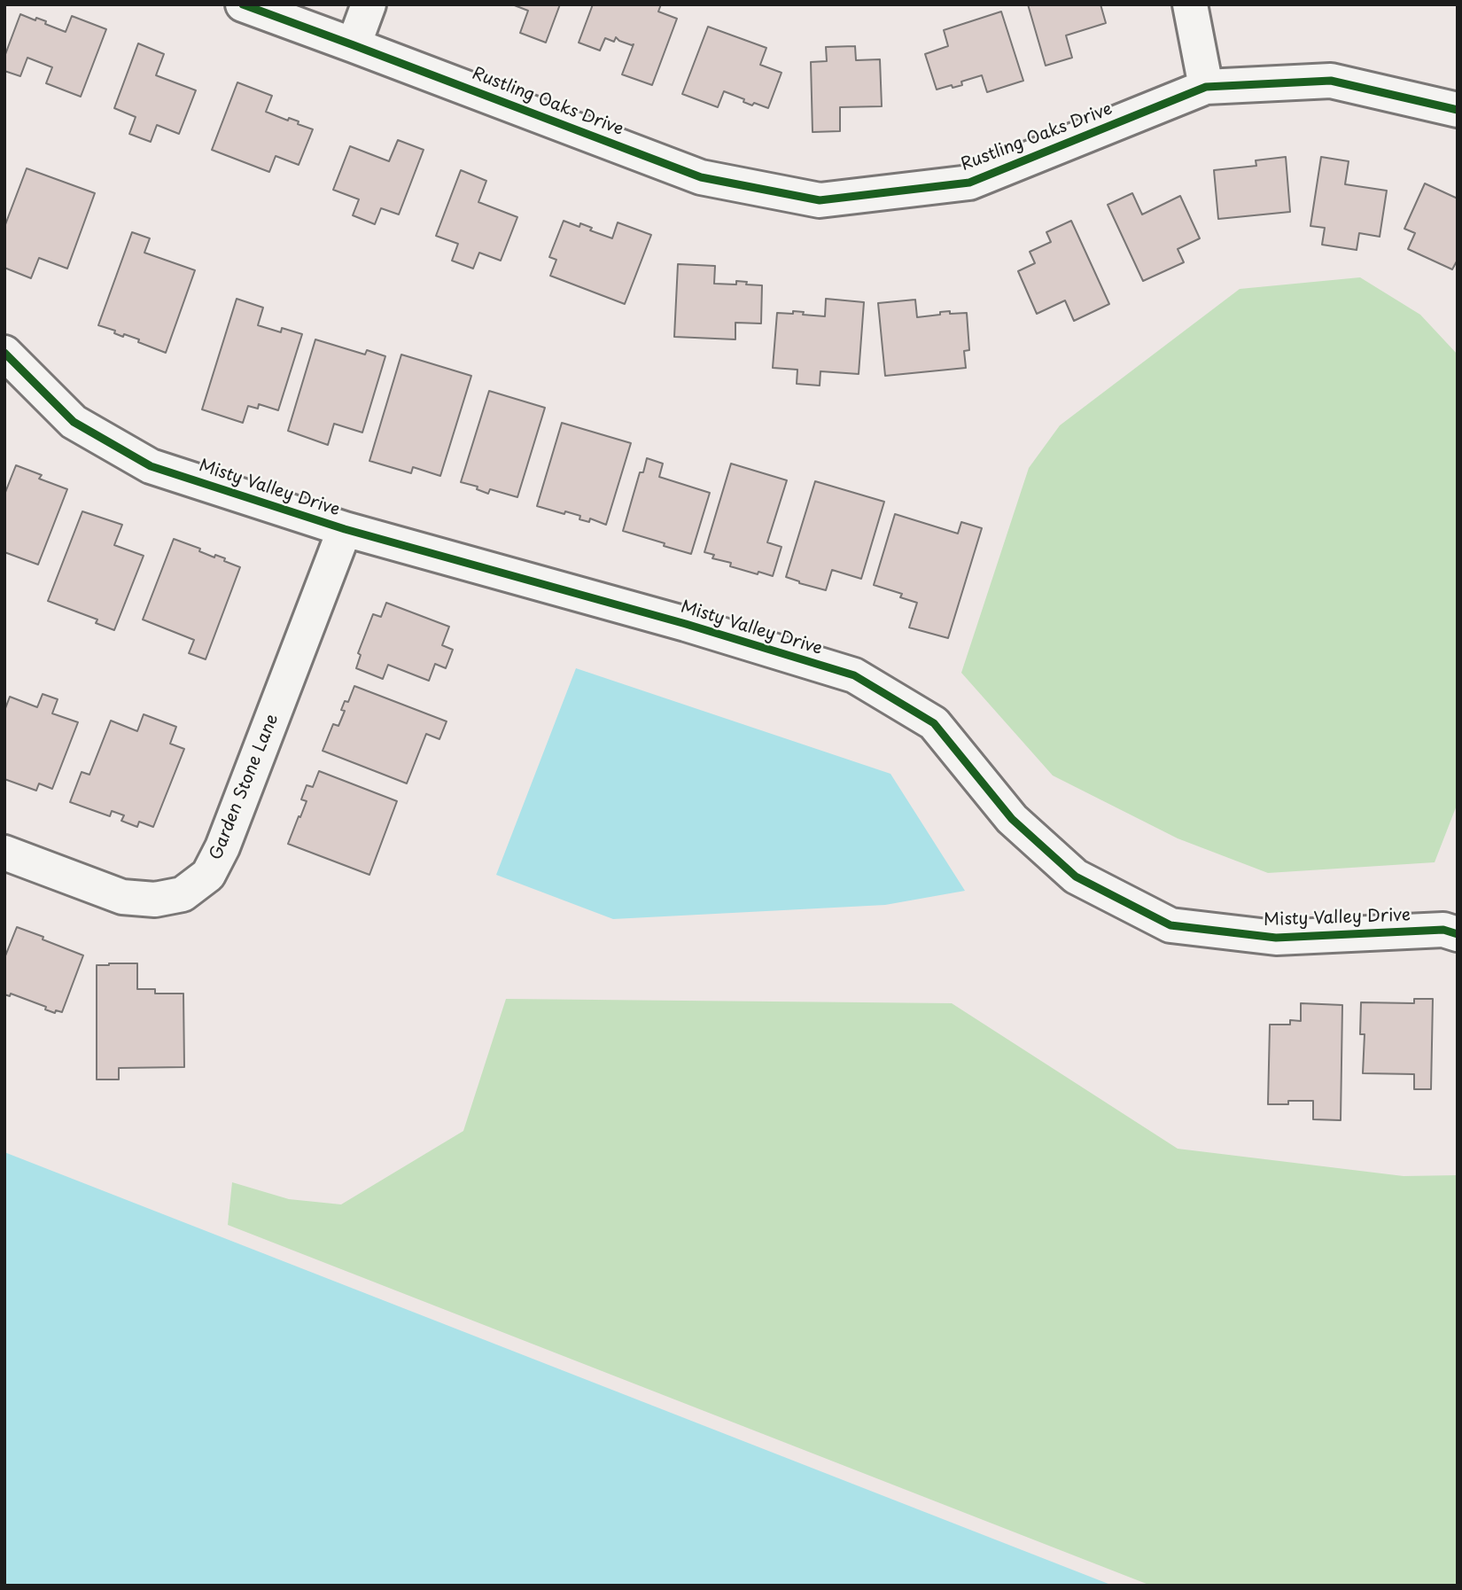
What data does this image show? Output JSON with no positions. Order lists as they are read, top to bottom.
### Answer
{
  "streets": {
    "street": ["Rustling Oaks Drive", "Misty Valley Drive", "Garden Stone Lane"]
  },
  "crossings": [
    ["Misty Valley Drive", "Garden Stone Lane"]
  ]
}
